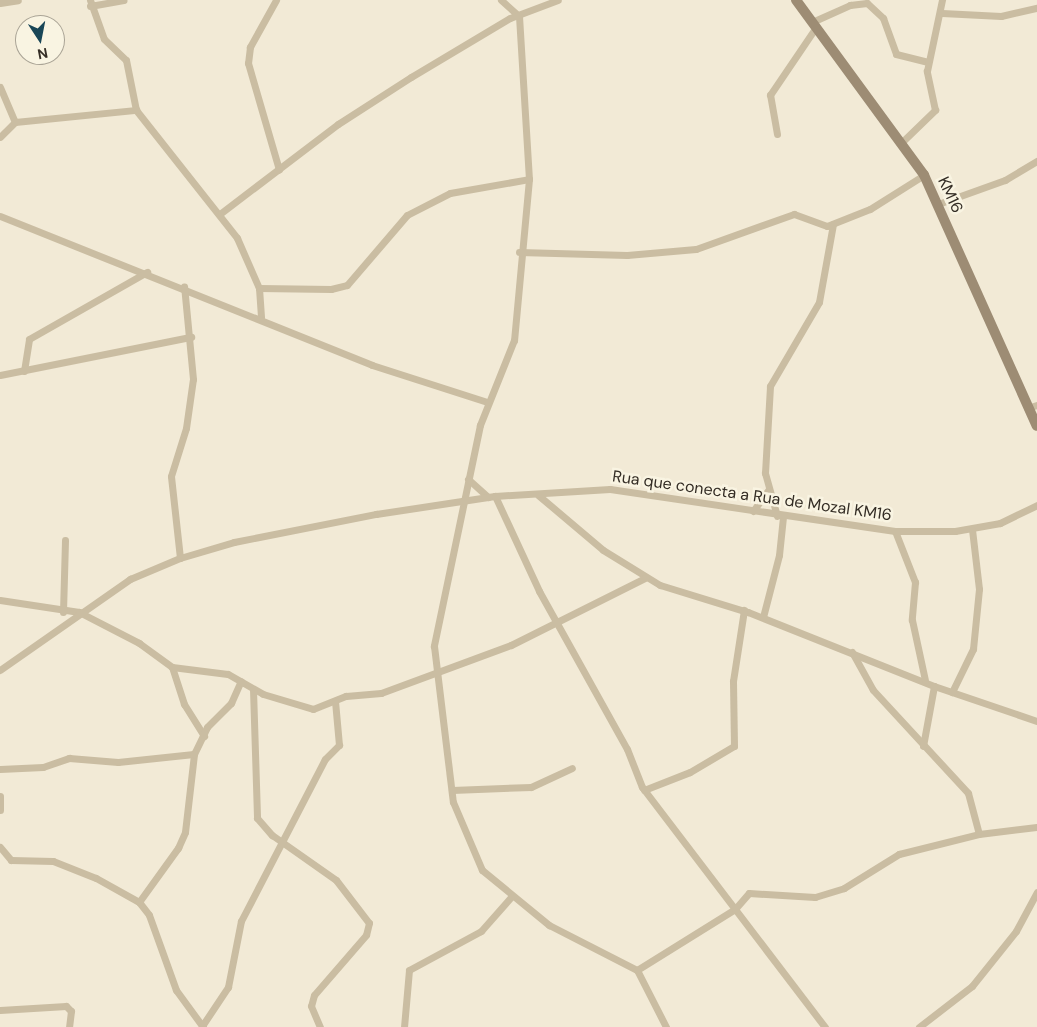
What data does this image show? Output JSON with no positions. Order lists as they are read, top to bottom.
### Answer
{
  "streets": {
    "street": ["KM16", "Rua que conecta a Rua de Mozal KM16"]
  },
  "north": "bottom"
}
